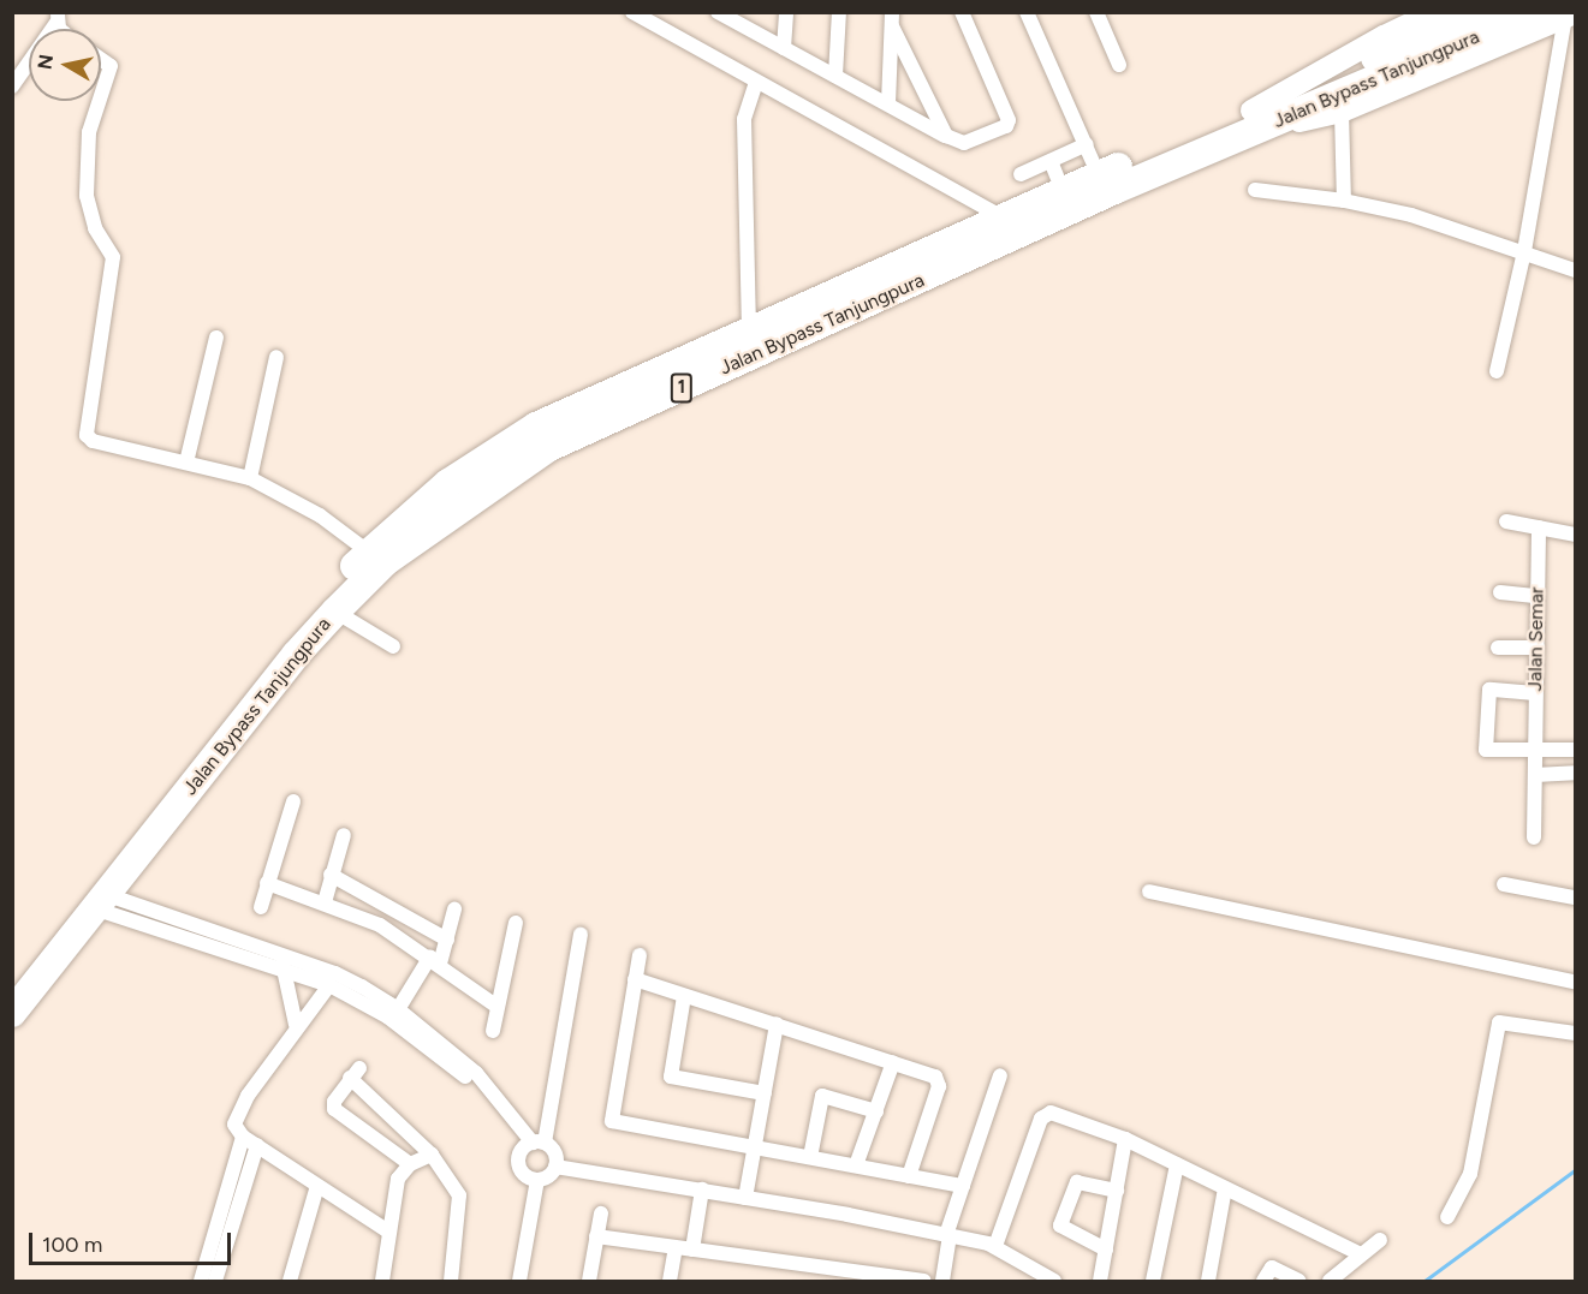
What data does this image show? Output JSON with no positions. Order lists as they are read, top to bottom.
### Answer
{
  "streets": {
    "highway": ["Jalan Bypass Tanjungpura", "1"],
    "street": ["Jalan Semar"]
  },
  "scale_bar": "100 m",
  "north": "left"
}
